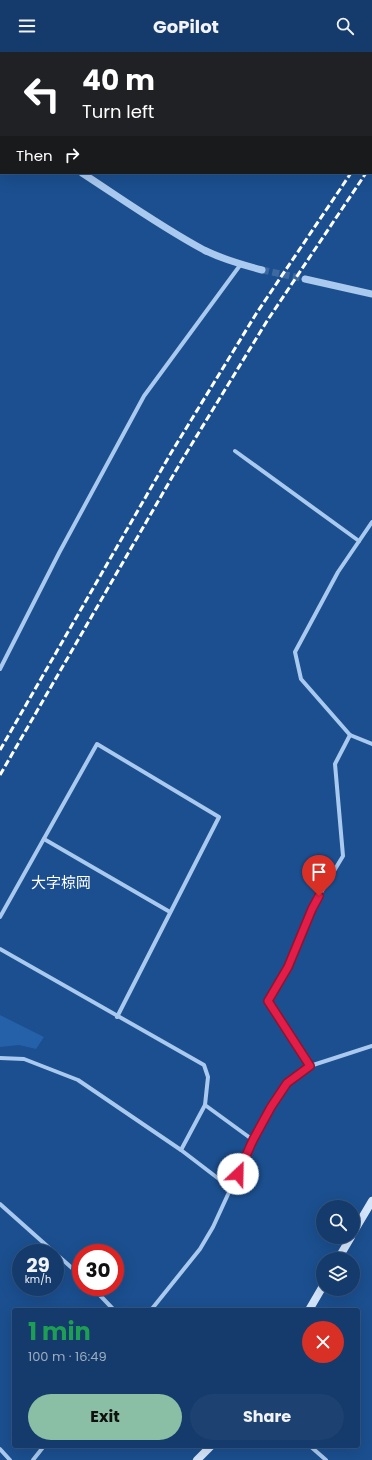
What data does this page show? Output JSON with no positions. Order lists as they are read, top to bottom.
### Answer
{
  "districts": ["大字椋岡"],
  "page": {
    "header": "GoPilot",
    "turn": ["40 m", "Turn left"],
    "then": "Then",
    "speed": "29 km/h",
    "limit": "30",
    "heading": ["1 min", "100 m · 16:49"],
    "buttons": ["Exit", "Share"]
  }
}
